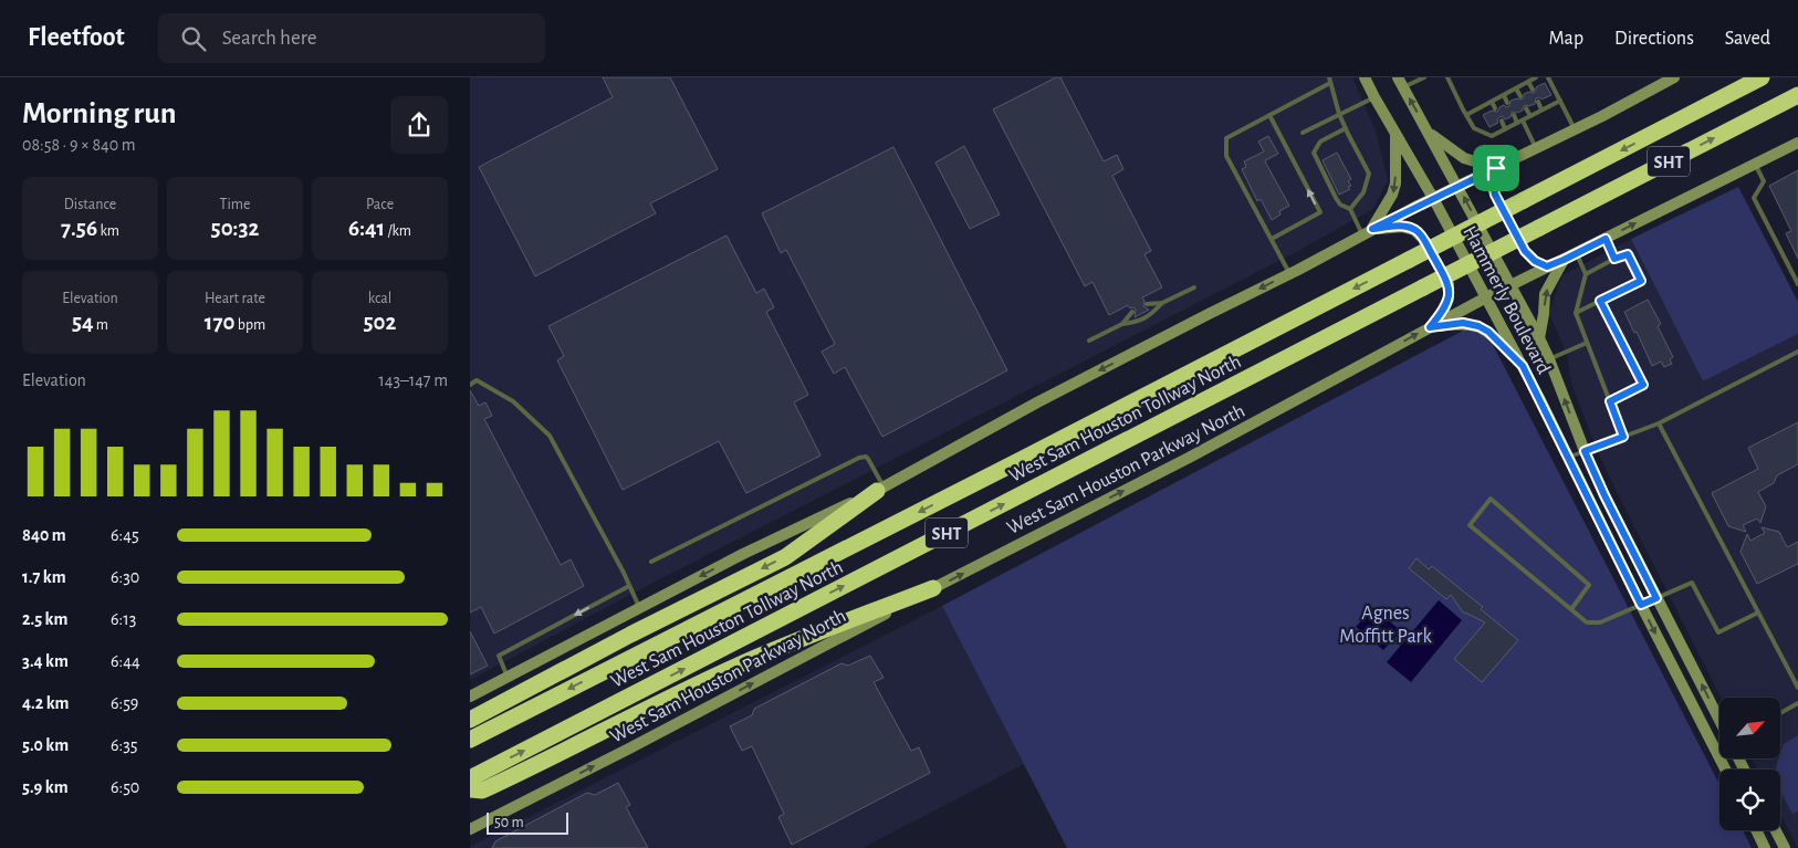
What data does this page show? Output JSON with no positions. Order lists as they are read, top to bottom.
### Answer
{
  "streets": {
    "highway": ["SHT", "West Sam Houston Tollway North"],
    "main road": ["Hammerly Boulevard", "West Sam Houston Parkway North"]
  },
  "crossings": [
    ["Hammerly Boulevard", "West Sam Houston Parkway North"]
  ],
  "one_way": ["West Sam Houston Parkway North"],
  "parks": ["Agnes Moffitt Park"],
  "scale_bar": "50 m",
  "north": "top right",
  "page": {
    "header": "Fleetfoot",
    "search": "Search here",
    "nav": ["Map", "Directions", "Saved"],
    "heading": ["Morning run", "08:58 · 9 × 840 m"],
    "stats": [
      ["Distance", "7.56 km"],
      ["Time", "50:32"],
      ["Pace", "6:41 /km"],
      ["Elevation", "54 m"],
      ["Heart rate", "170 bpm"],
      ["kcal", "502"]
    ],
    "chart": ["Elevation", "143–147 m"],
    "list": [
      {
        "name": "840 m",
        "note": "6:45"
      },
      {
        "name": "1.7 km",
        "note": "6:30"
      },
      {
        "name": "2.5 km",
        "note": "6:13"
      },
      {
        "name": "3.4 km",
        "note": "6:44"
      },
      {
        "name": "4.2 km",
        "note": "6:59"
      },
      {
        "name": "5.0 km",
        "note": "6:35"
      },
      {
        "name": "5.9 km",
        "note": "6:50"
      }
    ],
    "scale": "50 m"
  }
}
